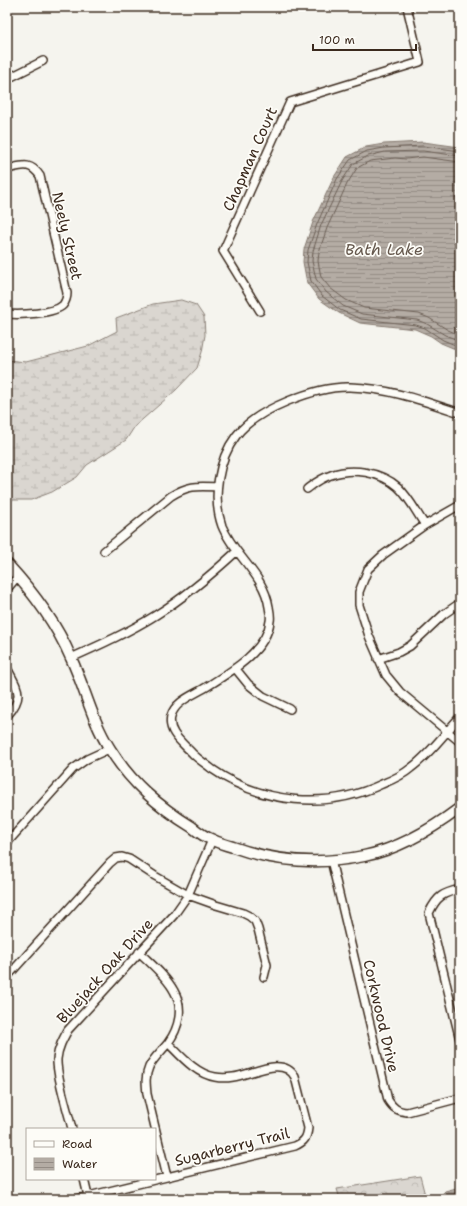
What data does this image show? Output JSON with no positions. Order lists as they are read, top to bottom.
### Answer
{
  "streets": {
    "street": [
      "Chapman Court",
      "Neely Street",
      "Bluejack Oak Drive",
      "Corkwood Drive",
      "Sugarberry Trail"
    ]
  },
  "water": ["Bath Lake"],
  "legend": ["Road", "Water"],
  "scale_bar": "100 m"
}
